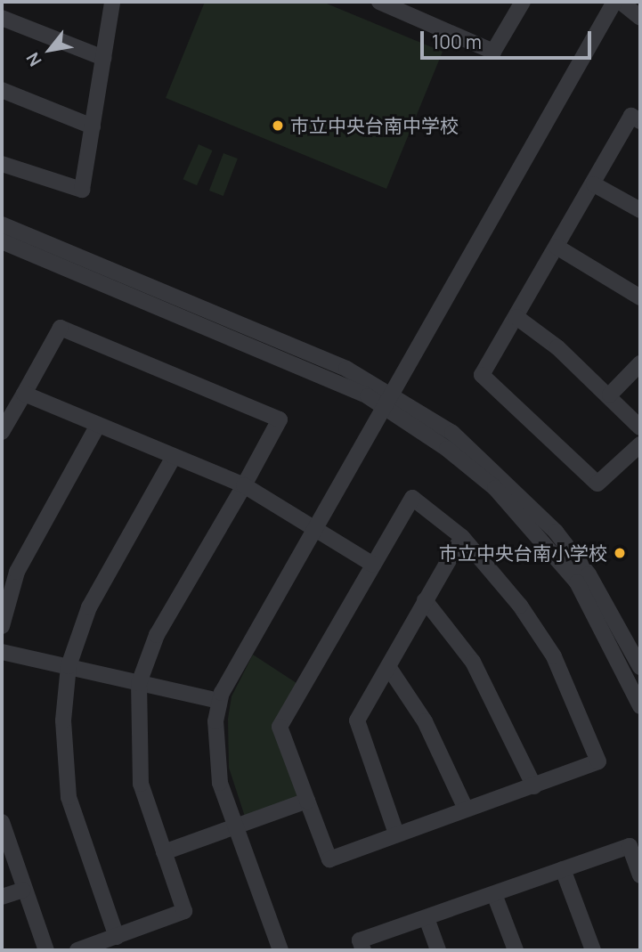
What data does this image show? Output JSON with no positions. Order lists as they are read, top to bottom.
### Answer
{
  "places": ["市立中央台南中学校", "市立中央台南小学校"],
  "scale_bar": "100 m",
  "north": "bottom left"
}
